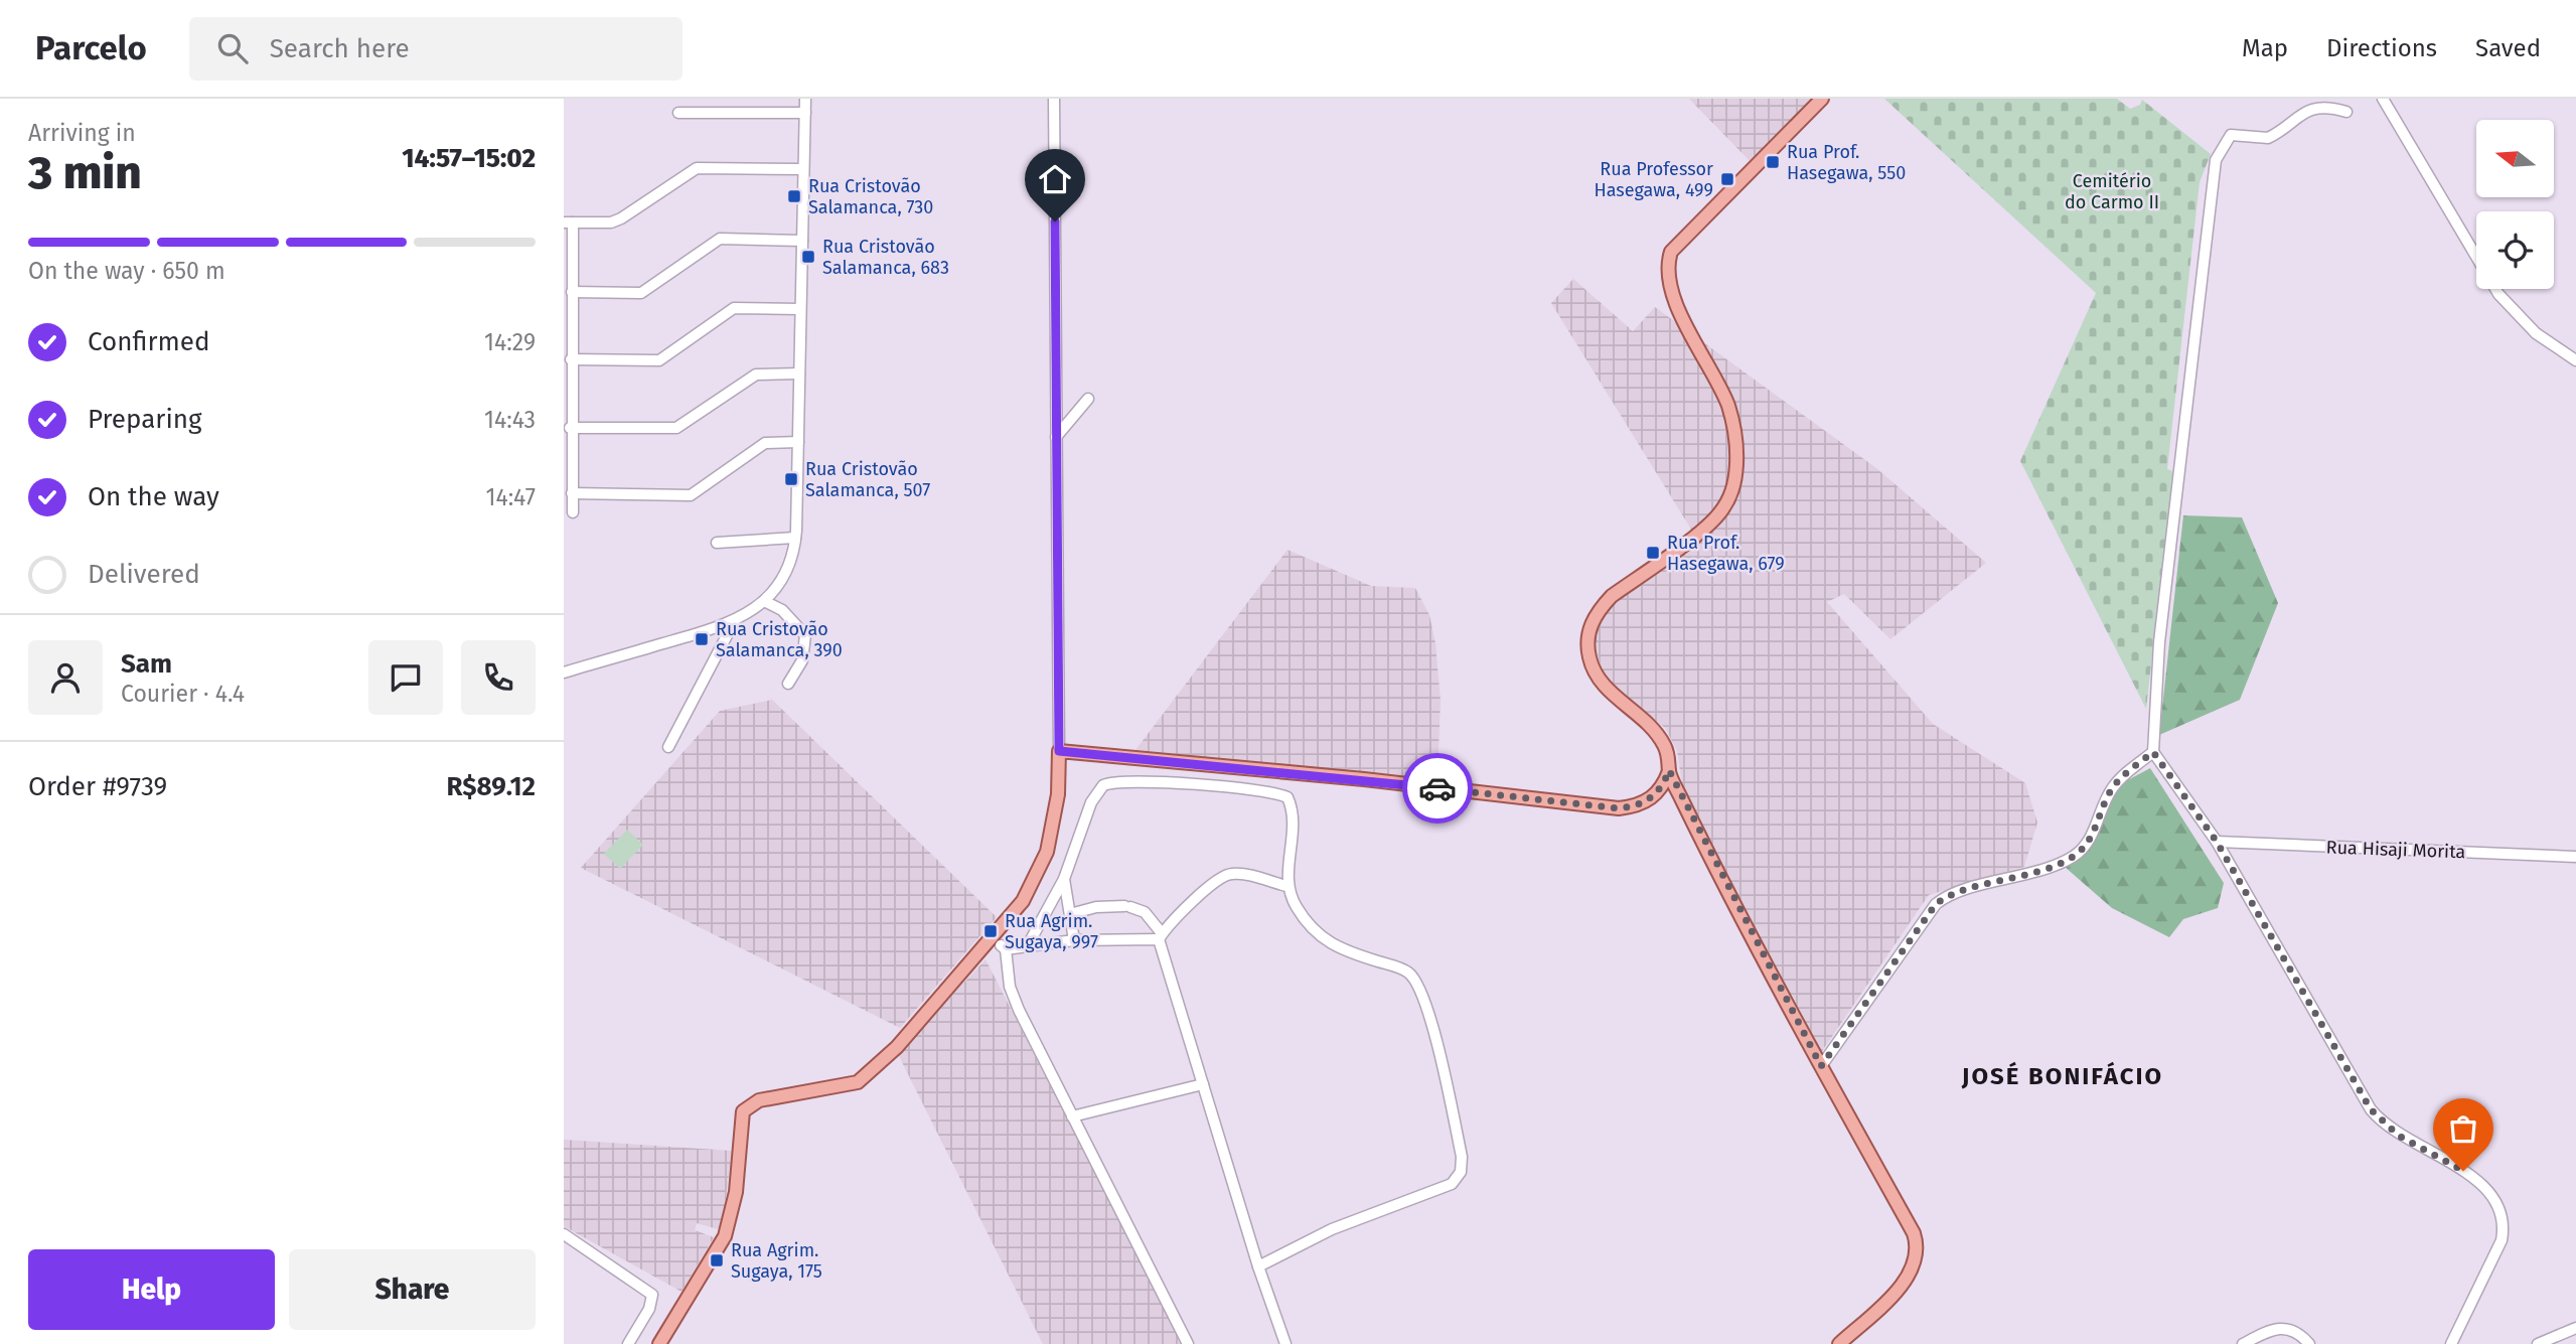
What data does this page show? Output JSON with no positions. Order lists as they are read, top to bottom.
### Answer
{
  "streets": {
    "street": ["Rua Hisaji Morita"]
  },
  "districts": ["JOSÉ BONIFÁCIO"],
  "parks": ["Cemitério do Carmo II"],
  "places": {
    "transit": [
      "Rua Prof. Hasegawa, 550",
      "Rua Professor Hasegawa, 499",
      "Rua Cristovão Salamanca, 730",
      "Rua Cristovão Salamanca, 683",
      "Rua Cristovão Salamanca, 507",
      "Rua Prof. Hasegawa, 679",
      "Rua Cristovão Salamanca, 390",
      "Rua Agrim. Sugaya, 997",
      "Rua Agrim. Sugaya, 175"
    ]
  },
  "north": "left",
  "page": {
    "header": "Parcelo",
    "search": "Search here",
    "nav": ["Map", "Directions", "Saved"],
    "heading": ["3 min", "Arriving in", "14:57–15:02"],
    "panel": [
      "Sam",
      "Courier · 4.4",
      "Order #9739",
      "R$89.12"
    ],
    "bar": "On the way · 650 m",
    "list": [
      ["Confirmed", "14:29"],
      ["Preparing", "14:43"],
      ["On the way", "14:47"],
      "Delivered"
    ],
    "buttons": ["Help", "Share"]
  }
}
